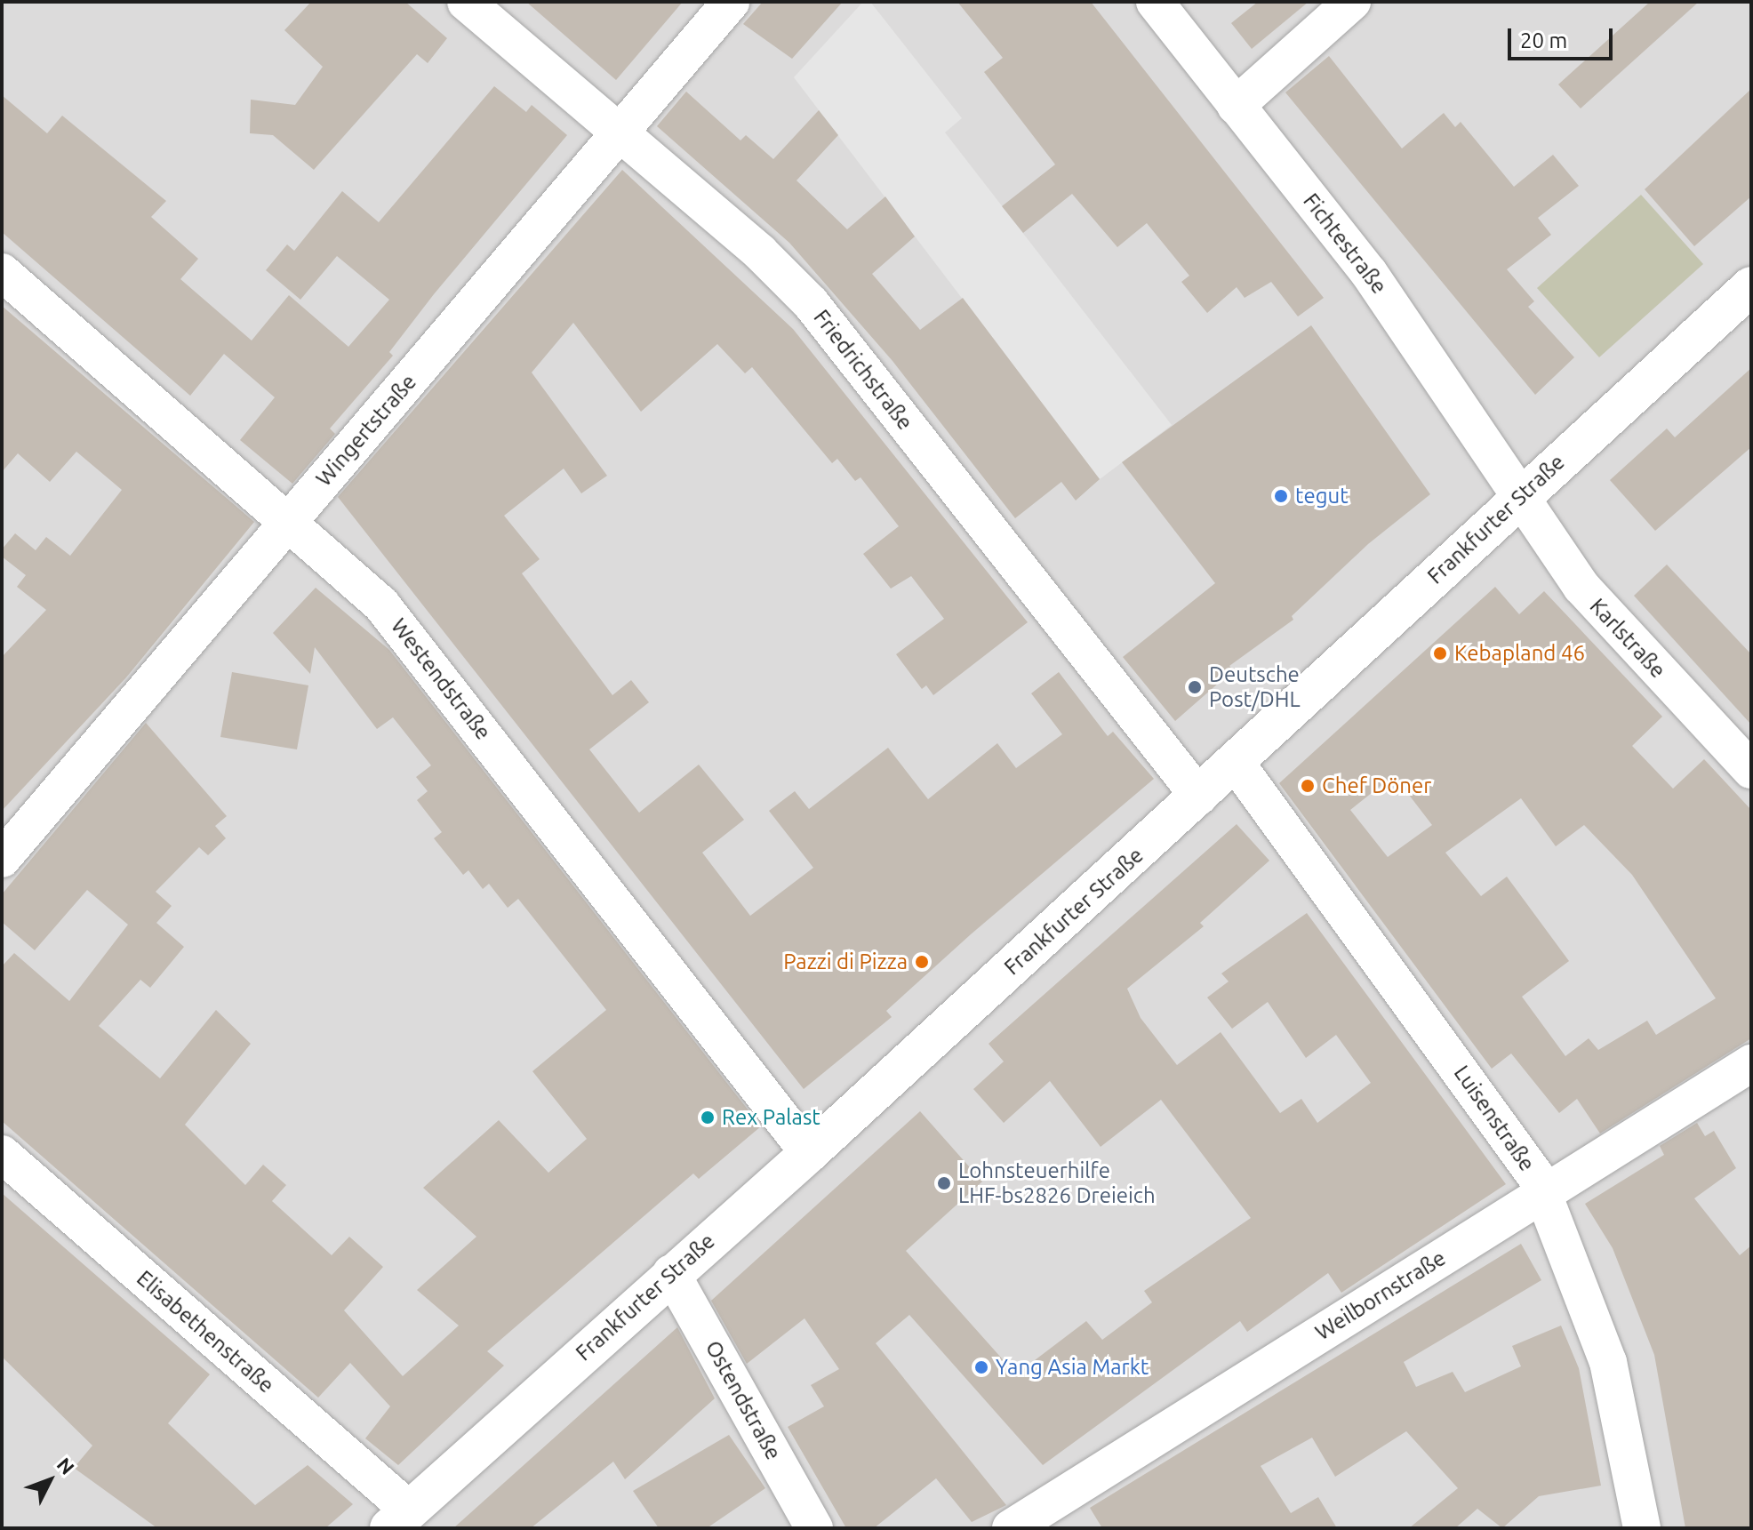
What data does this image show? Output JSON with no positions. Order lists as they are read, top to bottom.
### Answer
{
  "streets": {
    "street": [
      "Fichtestraße",
      "Friedrichstraße",
      "Wingertstraße",
      "Frankfurter Straße",
      "Karlstraße",
      "Westendstraße",
      "Luisenstraße",
      "Weilbornstraße",
      "Elisabethenstraße",
      "Ostendstraße"
    ]
  },
  "crossings": [
    ["Fichtestraße", "Frankfurter Straße"],
    ["Fichtestraße", "Karlstraße"],
    ["Friedrichstraße", "Wingertstraße"],
    ["Friedrichstraße", "Frankfurter Straße"],
    ["Wingertstraße", "Westendstraße"],
    ["Frankfurter Straße", "Karlstraße"],
    ["Frankfurter Straße", "Westendstraße"],
    ["Frankfurter Straße", "Luisenstraße"],
    ["Frankfurter Straße", "Elisabethenstraße"],
    ["Frankfurter Straße", "Ostendstraße"],
    ["Luisenstraße", "Weilbornstraße"]
  ],
  "places": [
    "tegut",
    "Kebapland 46",
    "Deutsche Post/DHL",
    "Chef Döner",
    "Pazzi di Pizza",
    "Rex Palast",
    "Lohnsteuerhilfe LHF-bs2826 Dreieich",
    "Yang Asia Markt"
  ],
  "scale_bar": "20 m",
  "north": "top right"
}
